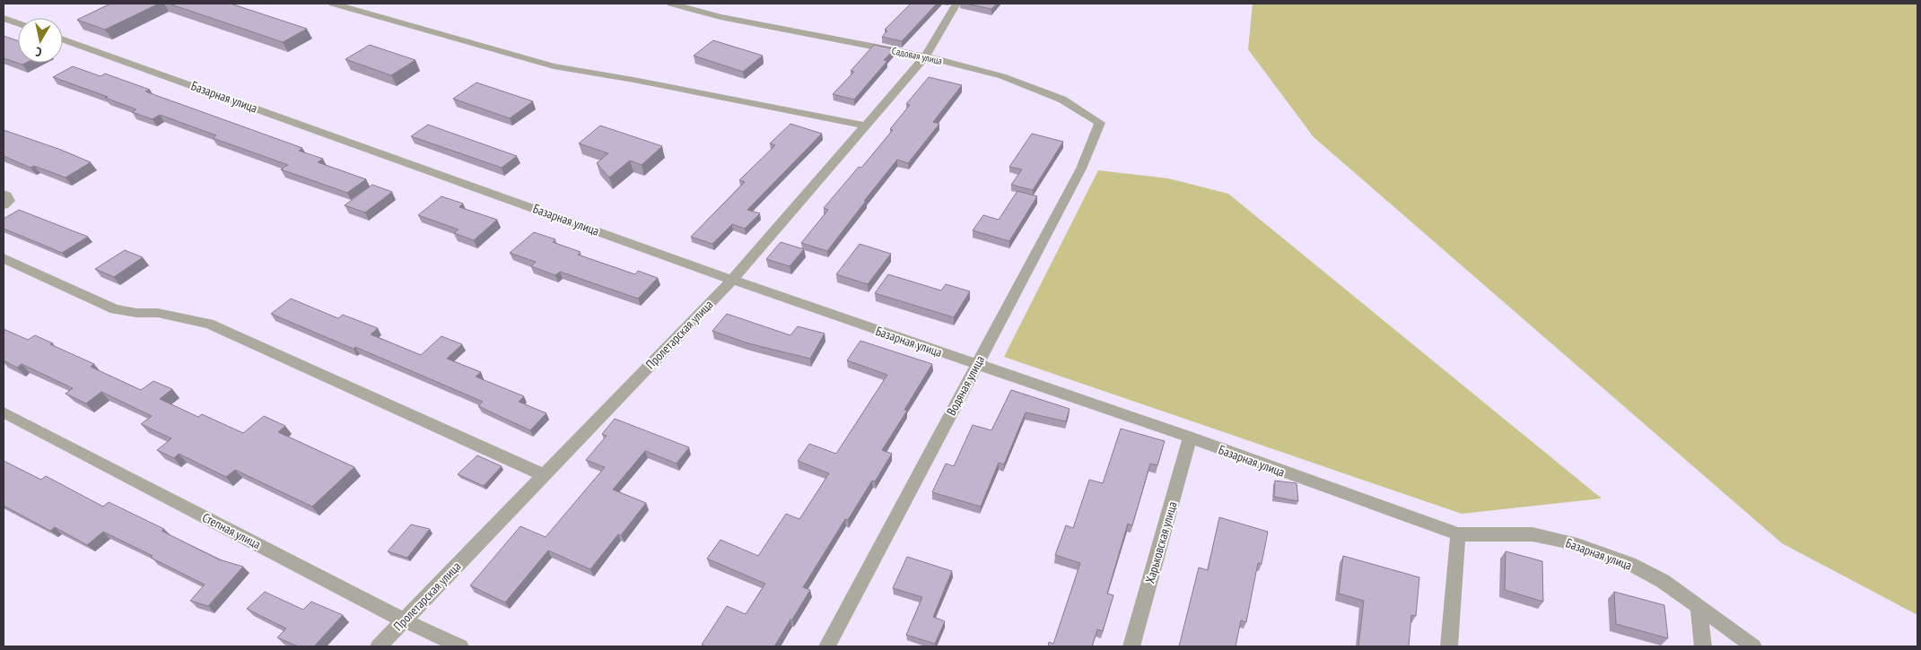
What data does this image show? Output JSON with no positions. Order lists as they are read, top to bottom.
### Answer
{
  "streets": {
    "street": [
      "Садовая улица",
      "Базарная улица",
      "Пролетарская улица",
      "Водяная улица",
      "Степная улица",
      "Харьковская улица"
    ]
  },
  "crossings": [
    ["Садовая улица", "Пролетарская улица"],
    ["Садовая улица", "Водяная улица"],
    ["Базарная улица", "Пролетарская улица"],
    ["Базарная улица", "Водяная улица"],
    ["Базарная улица", "Харьковская улица"],
    ["Пролетарская улица", "Степная улица"]
  ],
  "north": "bottom"
}
